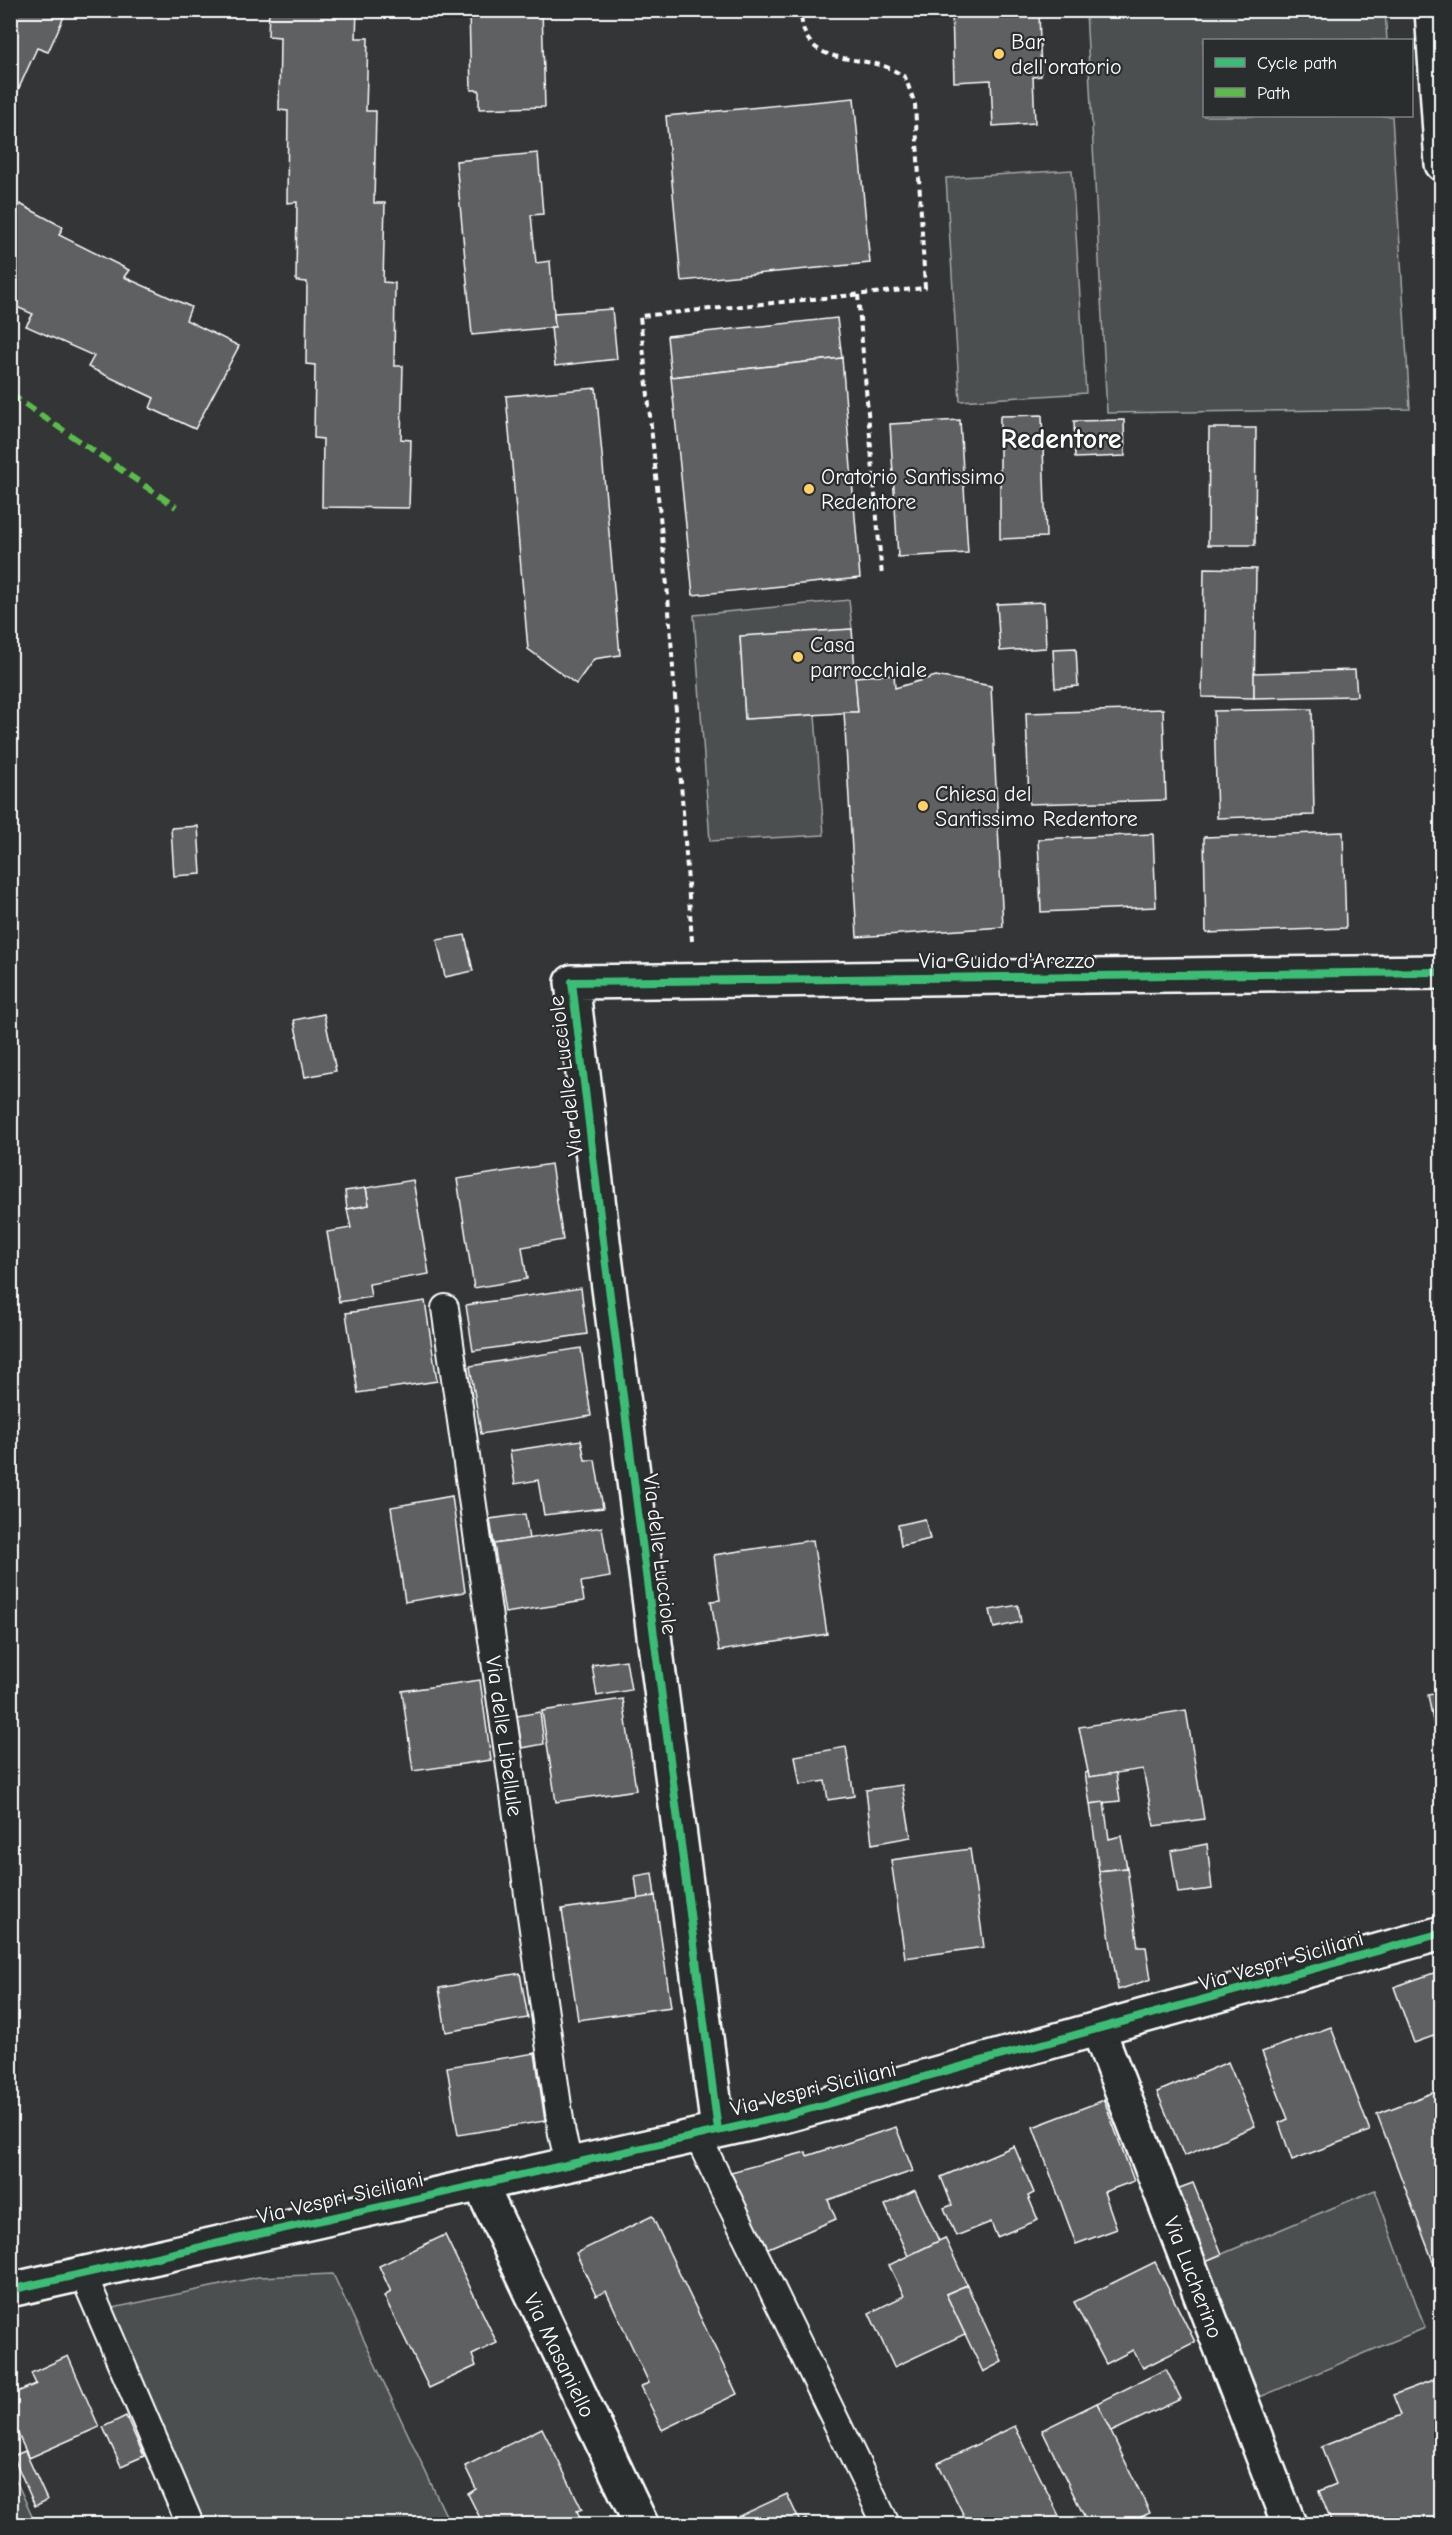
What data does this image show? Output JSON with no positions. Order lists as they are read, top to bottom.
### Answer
{
  "streets": {
    "street": [
      "Via Guido d'Arezzo",
      "Via delle Lucciole",
      "Via Vespri Siciliani",
      "Via Lucherino",
      "Via Masaniello"
    ],
    "lane": ["Via delle Libellule"]
  },
  "crossings": [
    ["Via Guido d'Arezzo", "Via delle Lucciole"],
    ["Via delle Lucciole", "Via Vespri Siciliani"],
    ["Via delle Libellule", "Via Vespri Siciliani"],
    ["Via Vespri Siciliani", "Via Lucherino"],
    ["Via Vespri Siciliani", "Via Masaniello"]
  ],
  "districts": ["Redentore"],
  "places": [
    "Bar dell'oratorio",
    "Oratorio Santissimo Redentore",
    "Casa parrocchiale",
    "Chiesa del Santissimo Redentore"
  ],
  "legend": ["Cycle path", "Path"]
}
